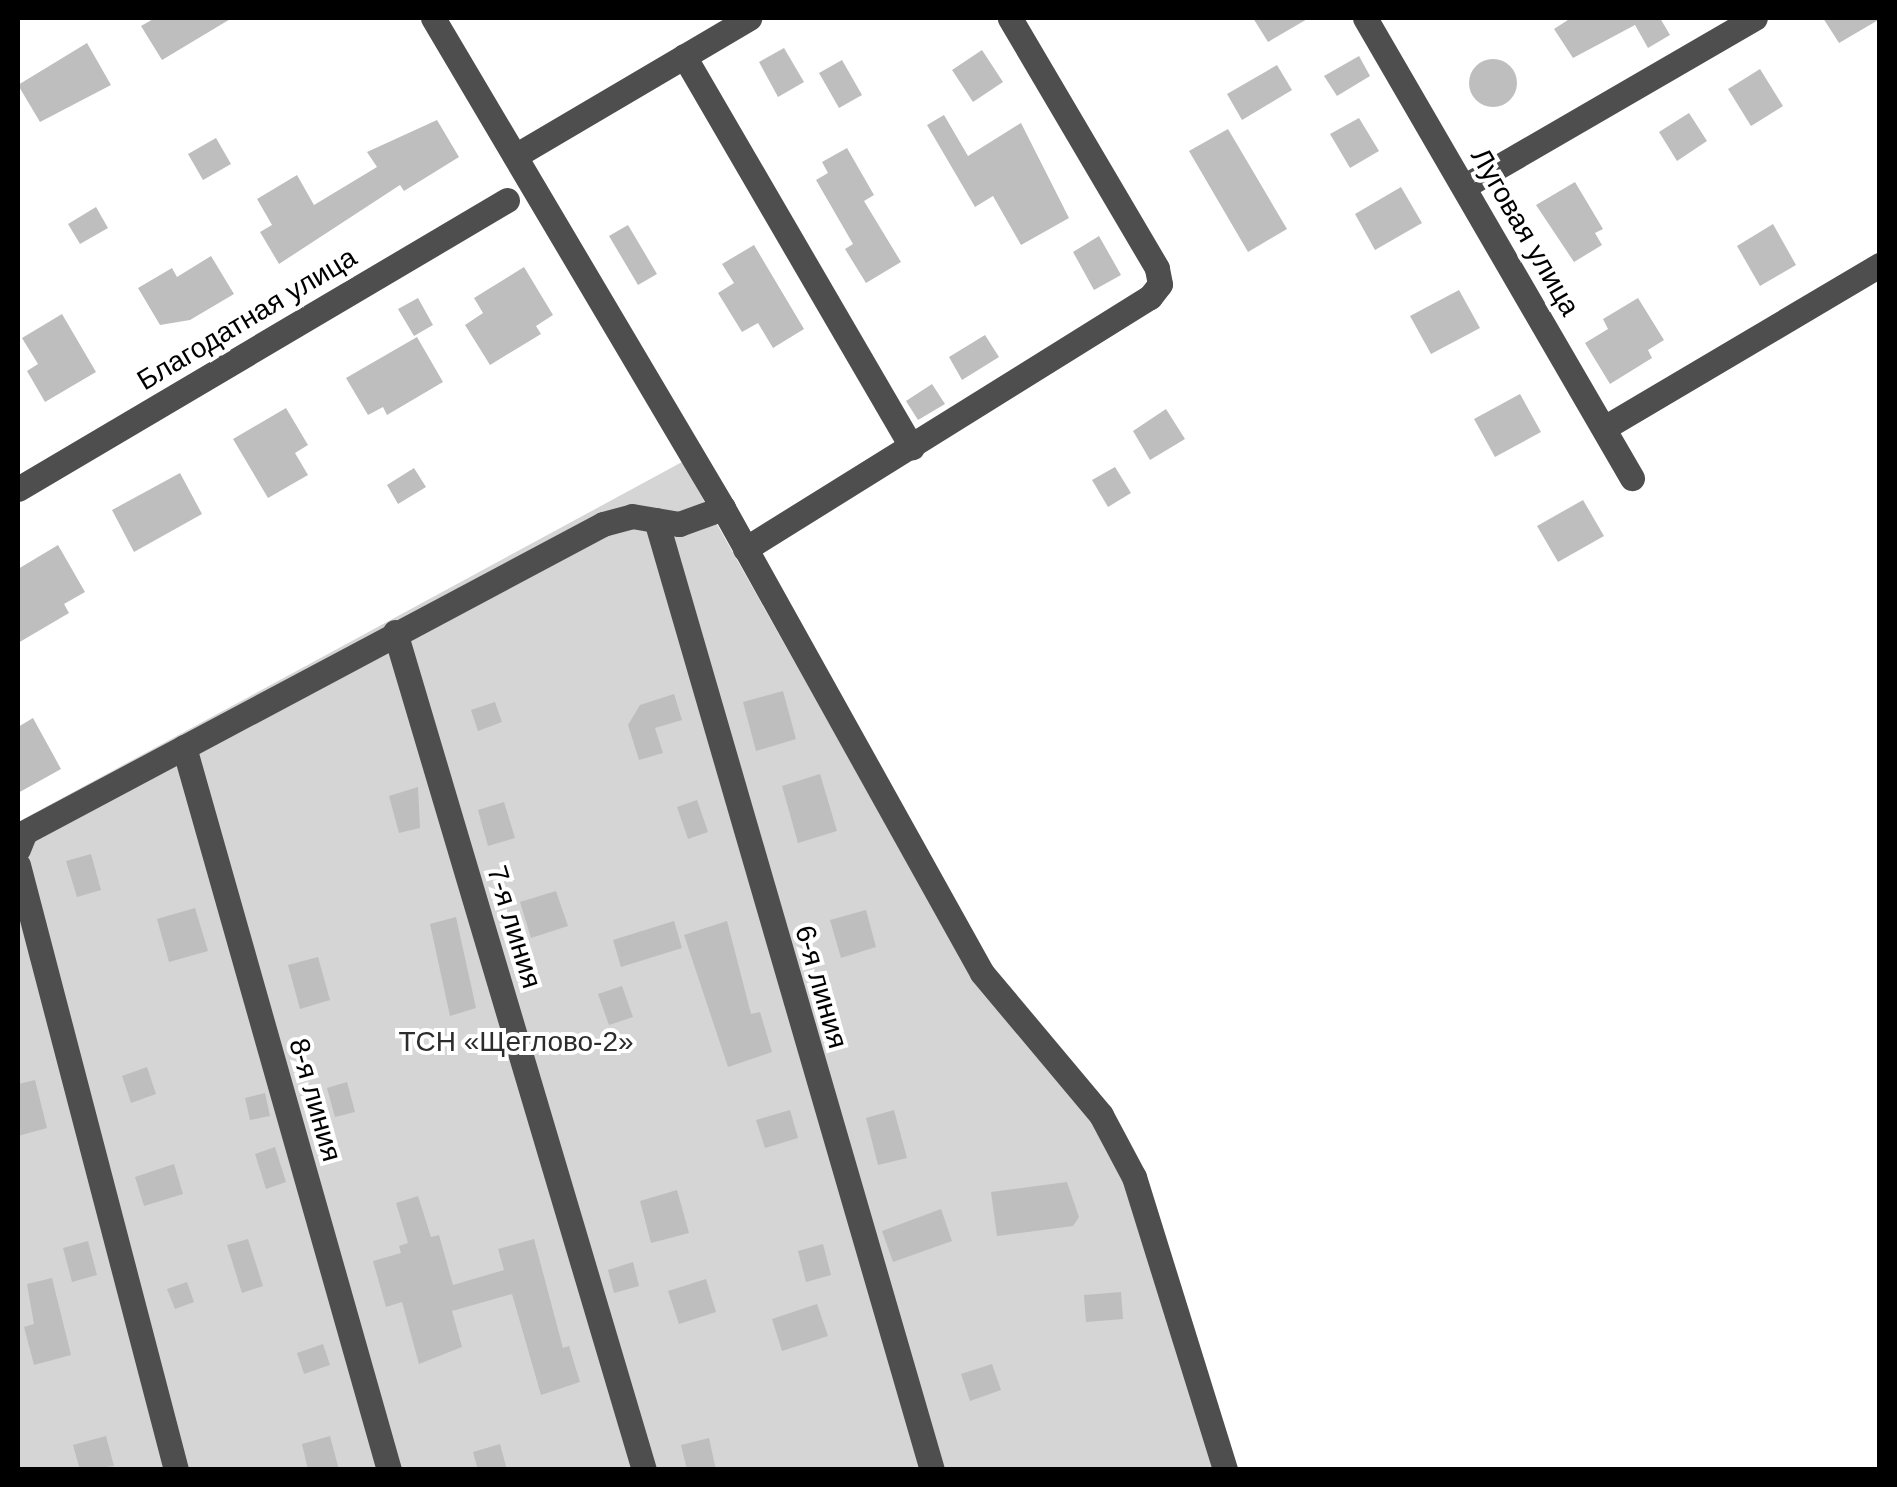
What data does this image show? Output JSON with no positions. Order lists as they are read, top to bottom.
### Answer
{
  "streets": {
    "street": [
      "Луговая улица",
      "Благодатная улица",
      "7-я линия",
      "6-я линия",
      "8-я линия"
    ]
  },
  "parks": ["ТСН «Щеглово-2»"]
}
